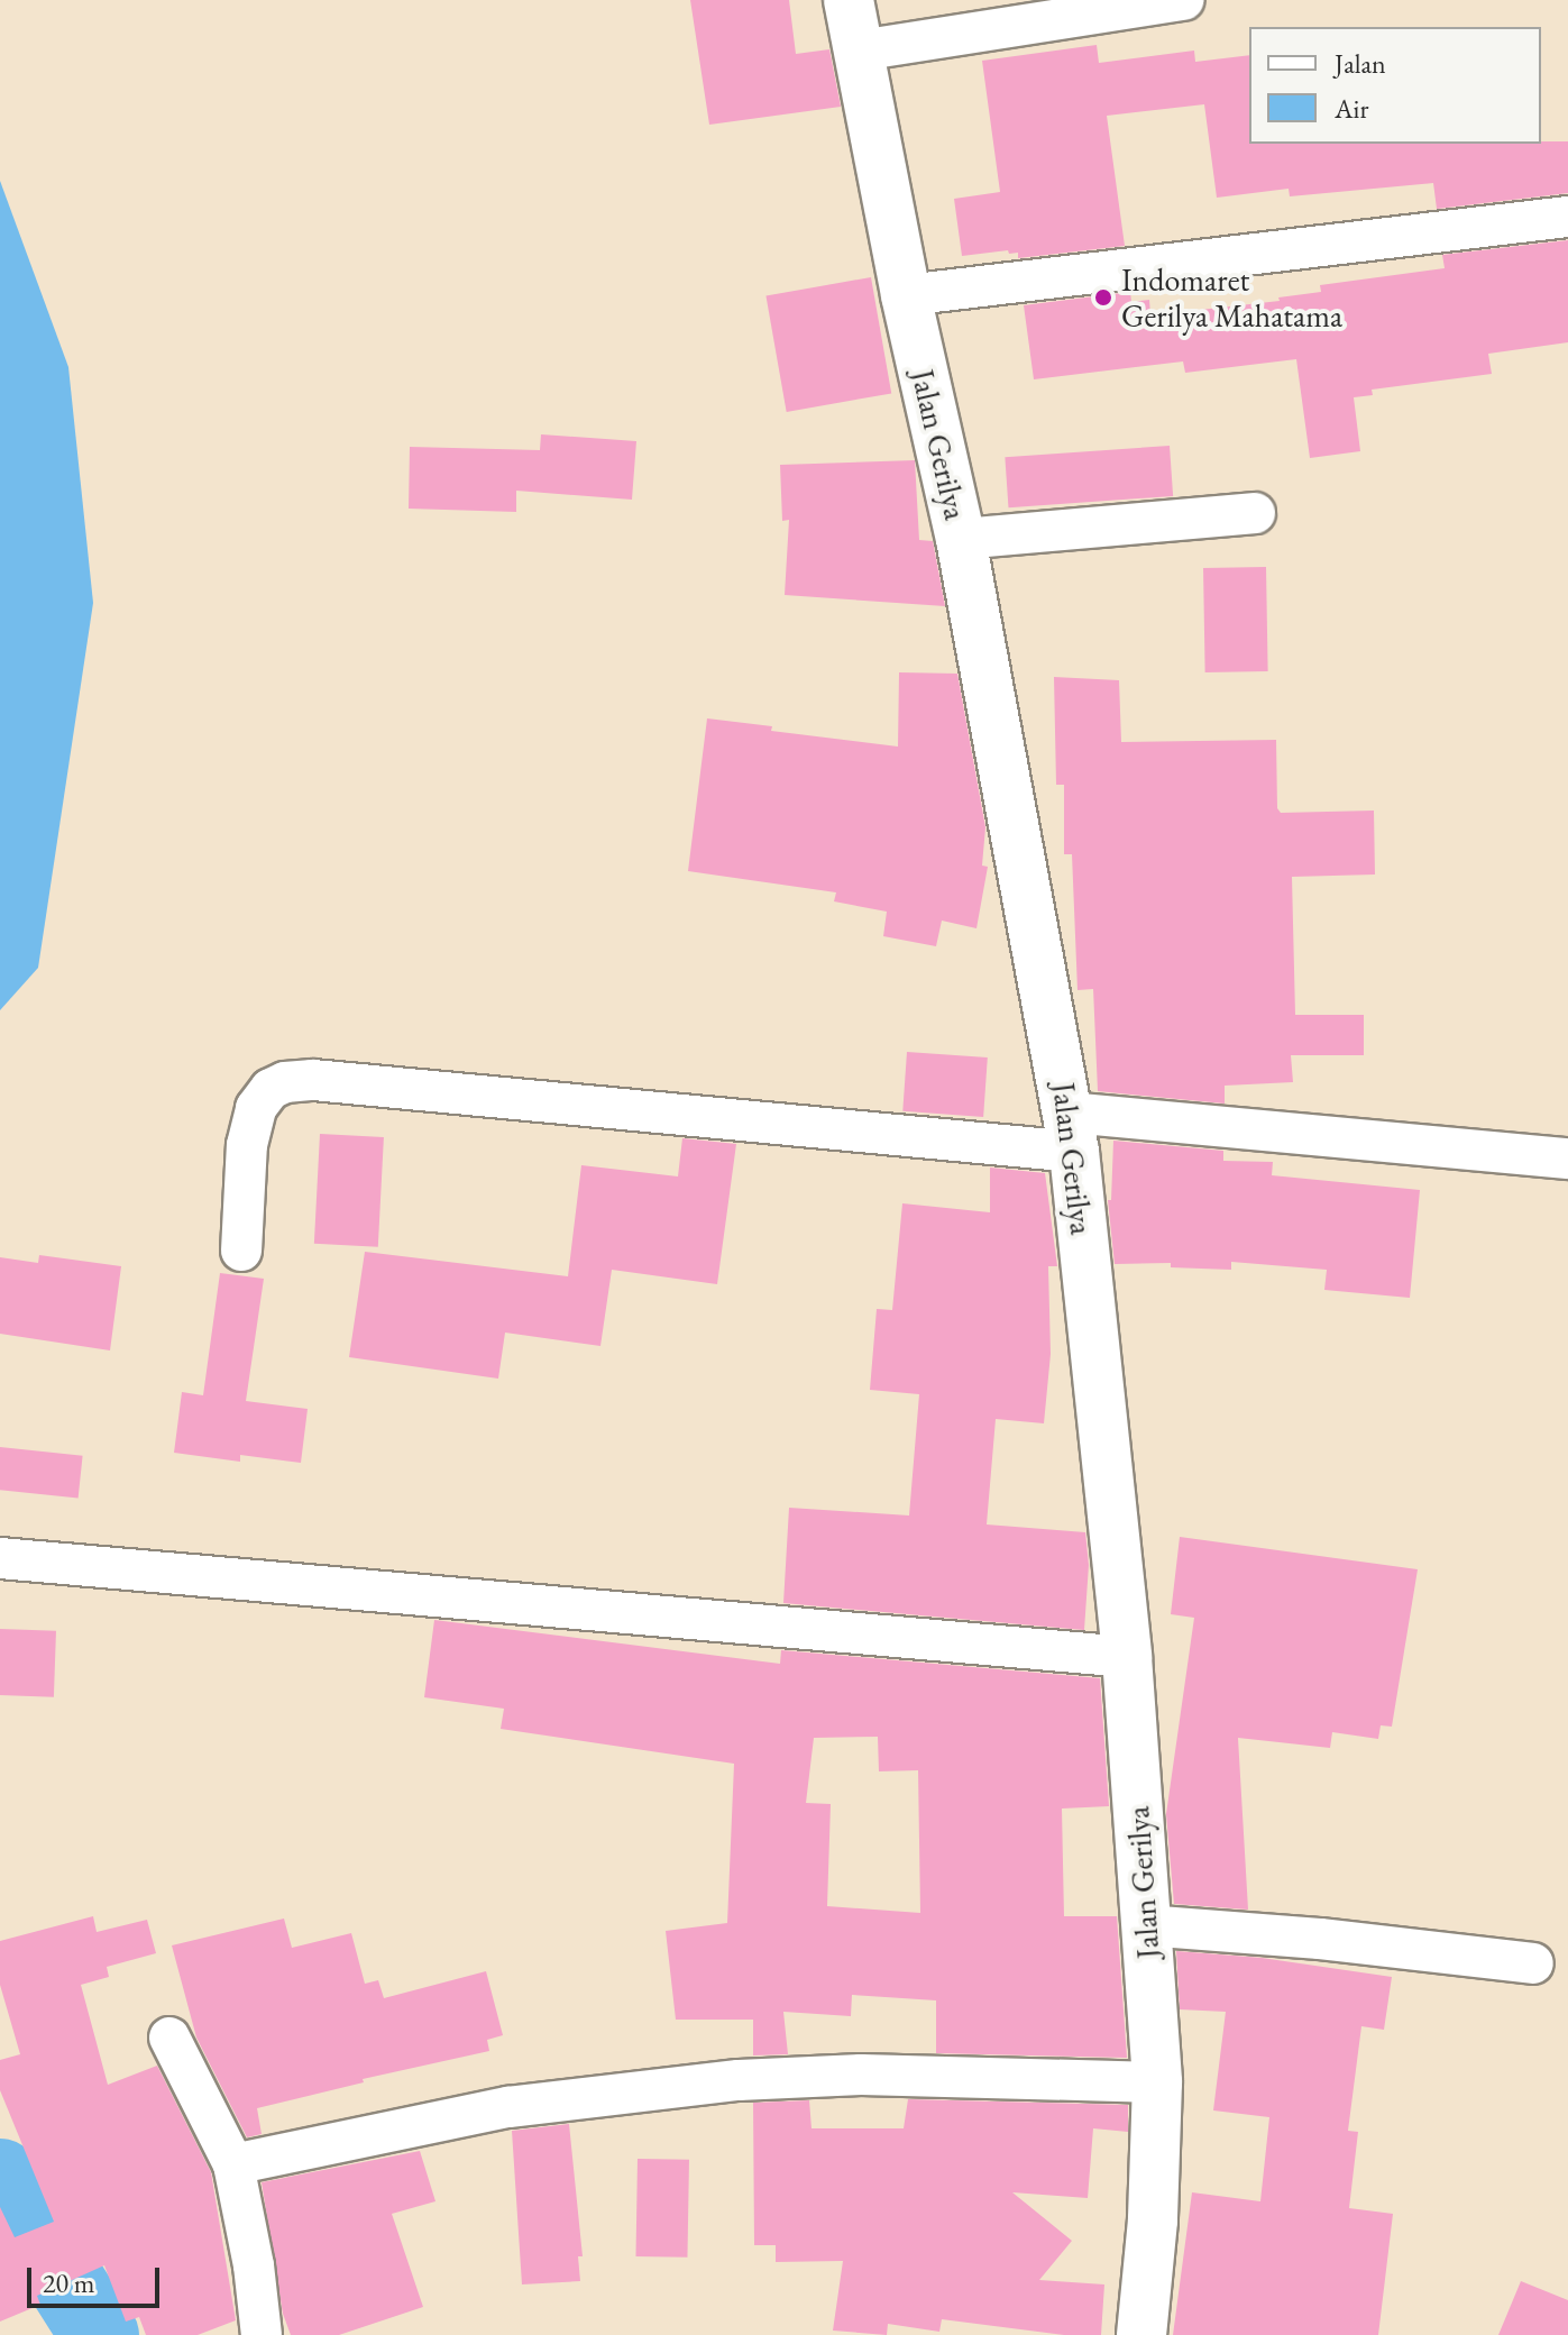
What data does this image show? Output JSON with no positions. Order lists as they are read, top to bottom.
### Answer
{
  "streets": {
    "street": ["Jalan Gerilya"]
  },
  "places": ["Indomaret Gerilya Mahatama"],
  "legend": ["Jalan", "Air"],
  "scale_bar": "20 m"
}
